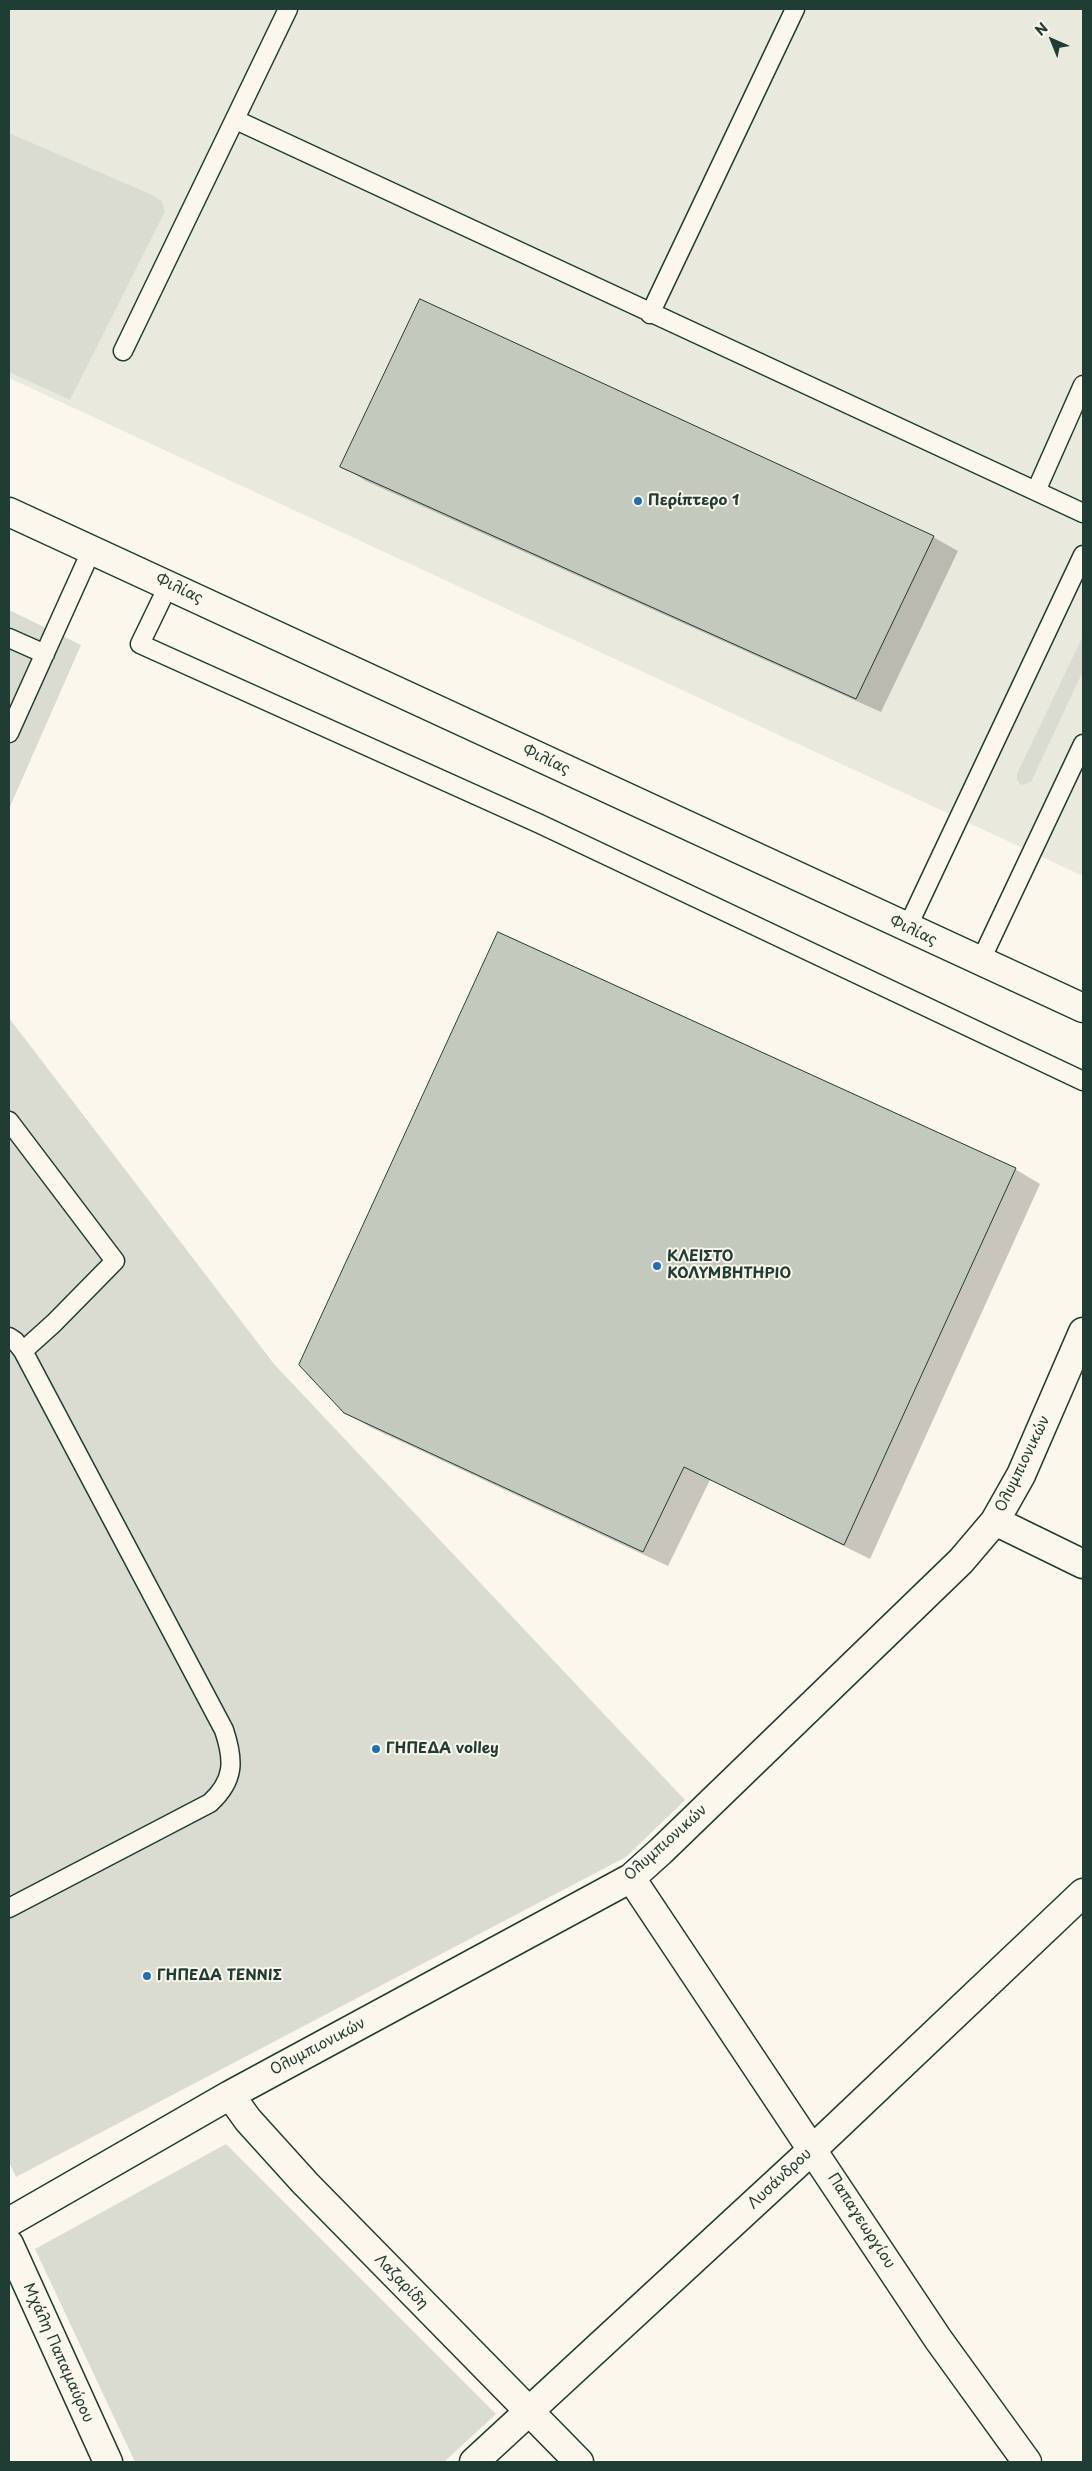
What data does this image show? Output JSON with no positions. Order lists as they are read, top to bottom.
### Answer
{
  "streets": {
    "street": [
      "Φιλίας",
      "Ολυμπιονικών",
      "Λυσάνδρου",
      "Παπαγεωργίου",
      "Λαζαρίδη",
      "Μχάλη Παπαμαύρου"
    ]
  },
  "crossings": [
    ["Ολυμπιονικών", "Παπαγεωργίου"],
    ["Ολυμπιονικών", "Λαζαρίδη"],
    ["Λυσάνδρου", "Παπαγεωργίου"],
    ["Λυσάνδρου", "Λαζαρίδη"]
  ],
  "places": [
    "Περίπτερο 1",
    "ΚΛΕΙΣΤΟ ΚΟΛΥΜΒΗΤΗΡΙΟ",
    "ΓΗΠΕΔΑ volley",
    "ΓΗΠΕΔΑ ΤΕΝΝΙΣ"
  ],
  "north": "top left"
}
